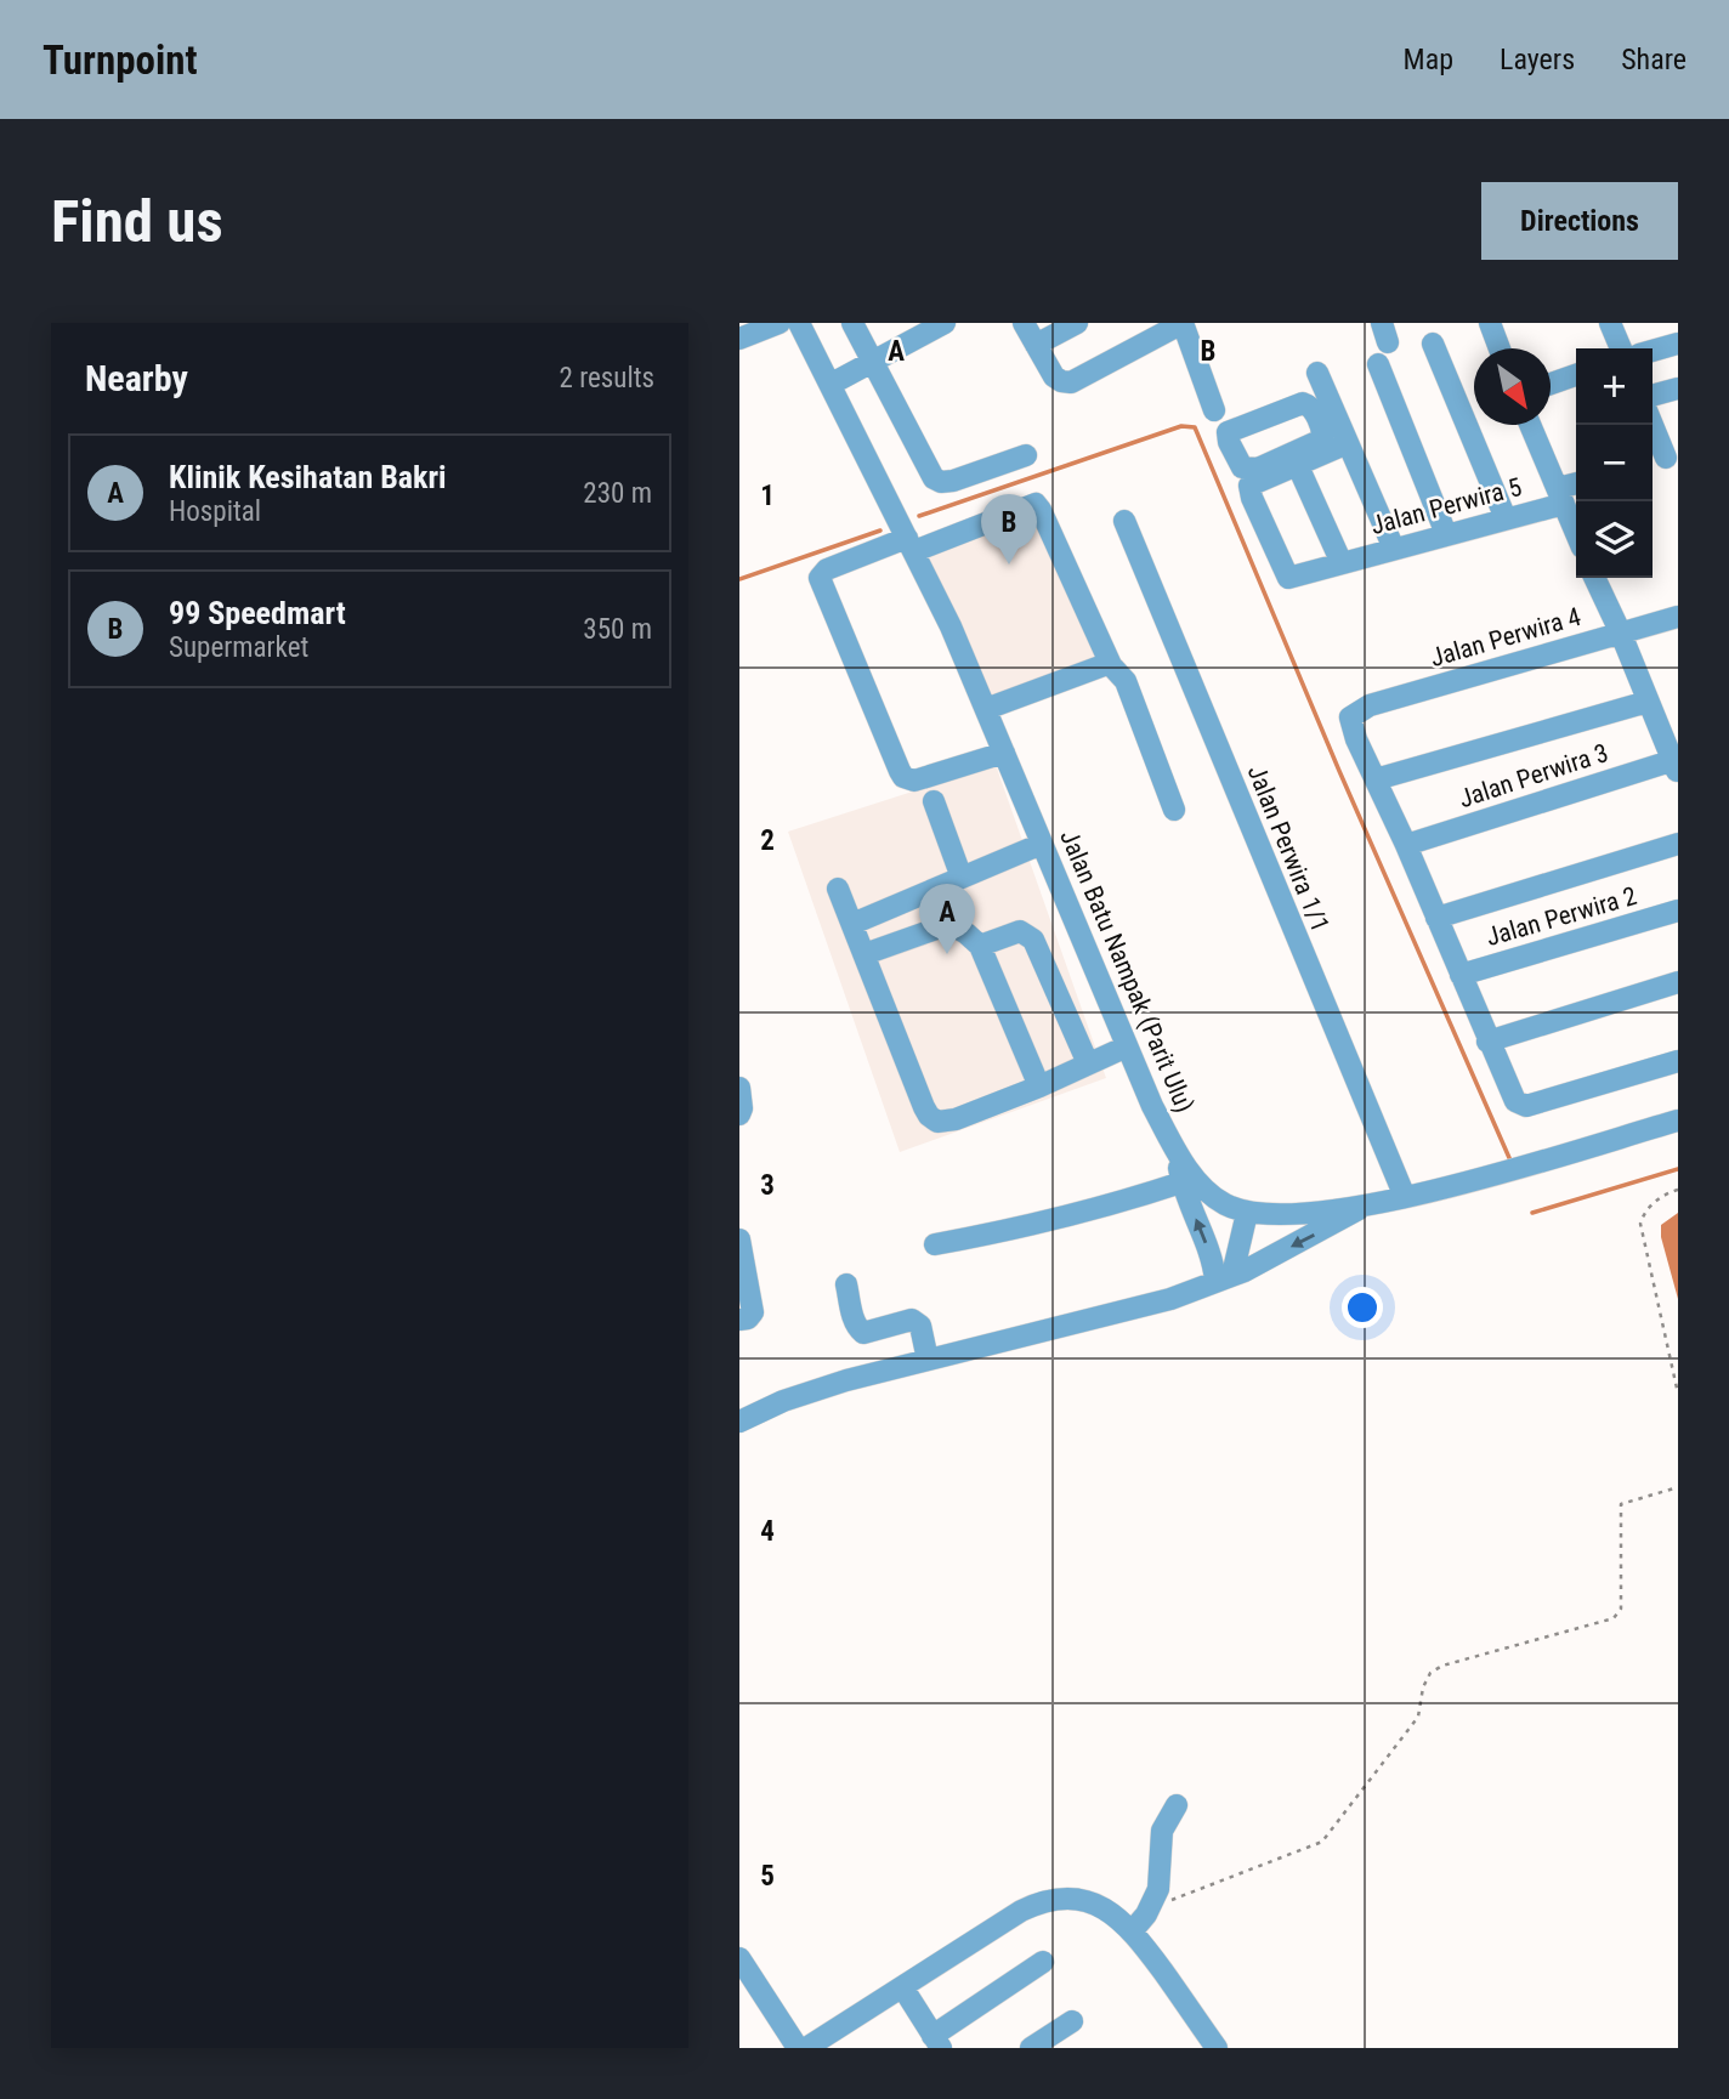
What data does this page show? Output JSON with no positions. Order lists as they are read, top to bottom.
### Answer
{
  "streets": {
    "street": [
      "Jalan Perwira 5",
      "Jalan Perwira 4",
      "Jalan Perwira 3",
      "Jalan Perwira 1/1",
      "Jalan Perwira 2",
      "Jalan Batu Nampak (Parit Ulu)"
    ]
  },
  "crossings": [
    ["Jalan Perwira 1/1", "Jalan Batu Nampak (Parit Ulu)"]
  ],
  "north": "bottom right",
  "page": {
    "header": "Turnpoint",
    "nav": ["Map", "Layers", "Share"],
    "buttons": "Directions",
    "title": "Find us",
    "heading": ["Nearby", "2 results"],
    "map_buttons": ["+", "−"],
    "list": [
      {
        "mark": "A",
        "name": "Klinik Kesihatan Bakri",
        "note": "Hospital",
        "value": "230 m"
      },
      {
        "mark": "B",
        "name": "99 Speedmart",
        "note": "Supermarket",
        "value": "350 m"
      }
    ],
    "pins": ["B", "A"]
  },
  "grid": {
    "columns": ["A", "B"],
    "rows": [
      "1",
      "2",
      "3",
      "4",
      "5"
    ]
  }
}
